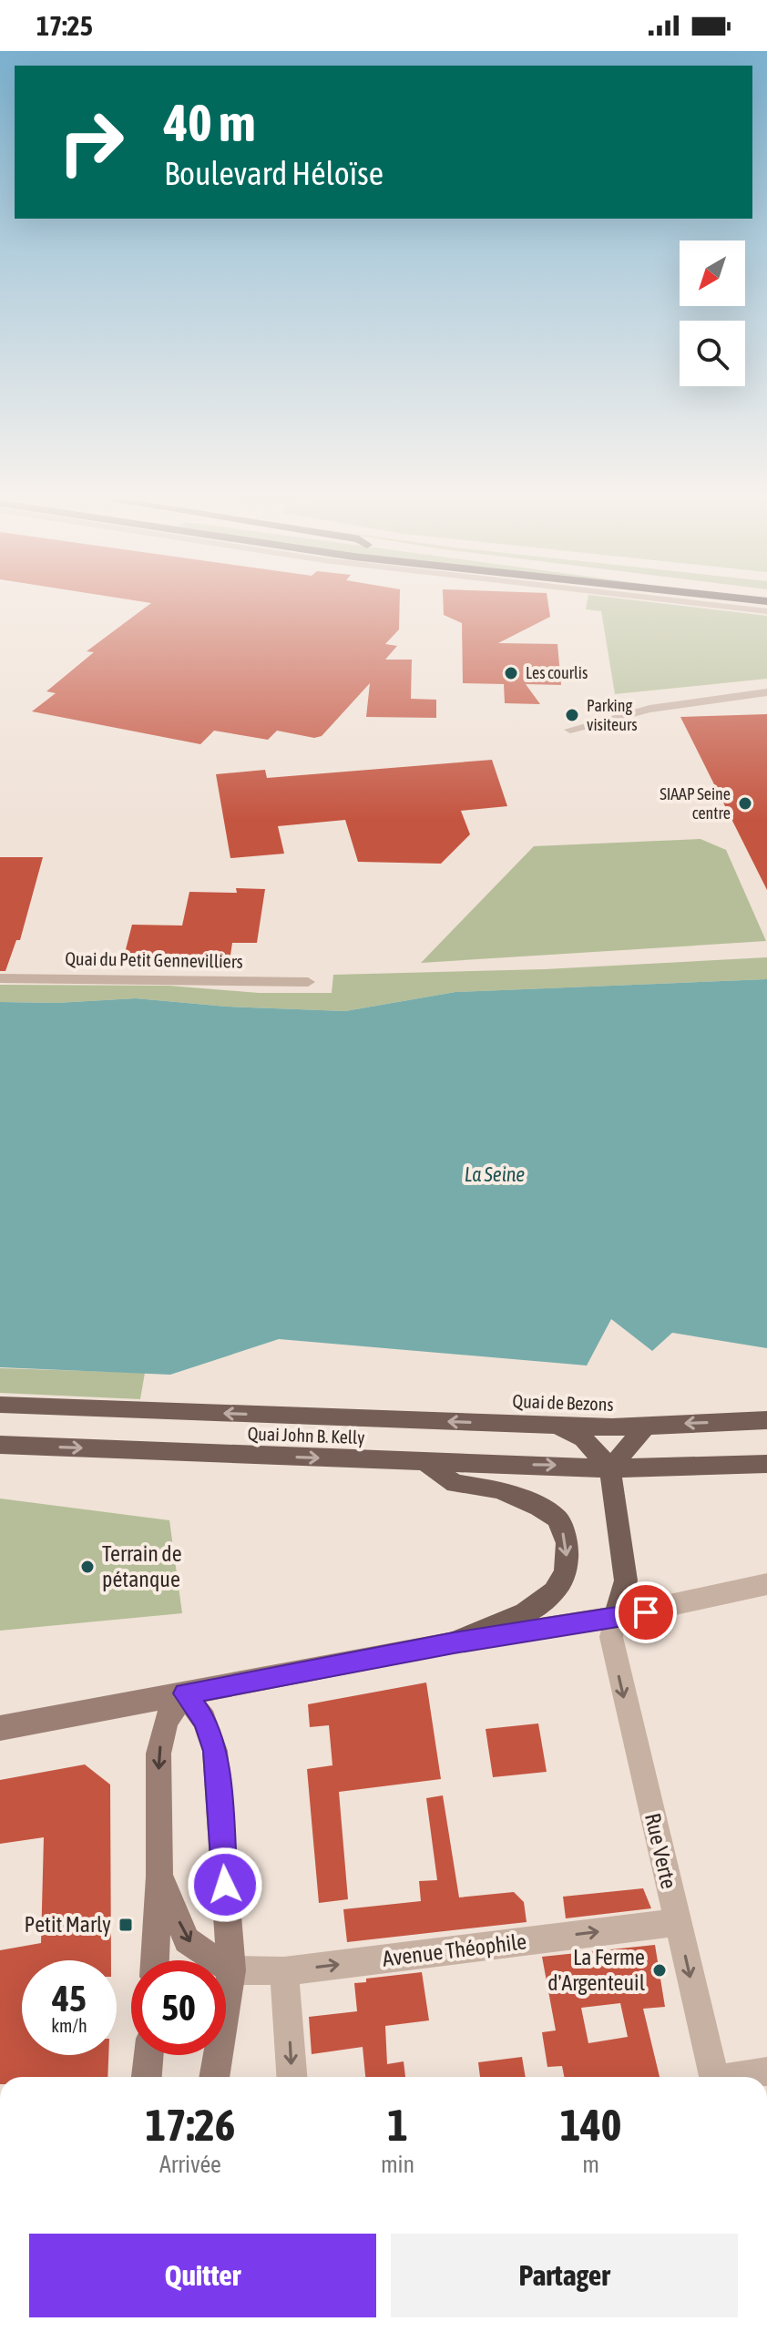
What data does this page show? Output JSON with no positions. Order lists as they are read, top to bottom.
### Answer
{
  "streets": {
    "main road": ["Quai de Bezons", "Quai John B. Kelly"],
    "street": ["Quai du Petit Gennevilliers", "Rue Verte", "Avenue Théophile"]
  },
  "crossings": [
    ["Quai de Bezons", "Quai John B. Kelly"],
    ["Rue Verte", "Avenue Théophile"]
  ],
  "one_way": ["Rue Verte", "Avenue Théophile"],
  "water": ["La Seine"],
  "places": {
    "other": [
      "Les courlis",
      "Parking visiteurs",
      "SIAAP Seine centre",
      "Terrain de pétanque",
      "La Ferme d'Argenteuil"
    ],
    "transit": ["Petit Marly"]
  },
  "north": "bottom left",
  "page": {
    "status": "17:25",
    "turn": ["40 m", "Boulevard Héloïse"],
    "speed": "45 km/h",
    "limit": "50",
    "eta": [
      "17:26",
      "Arrivée",
      "1",
      "min",
      "140",
      "m"
    ],
    "buttons": ["Quitter", "Partager"]
  }
}
